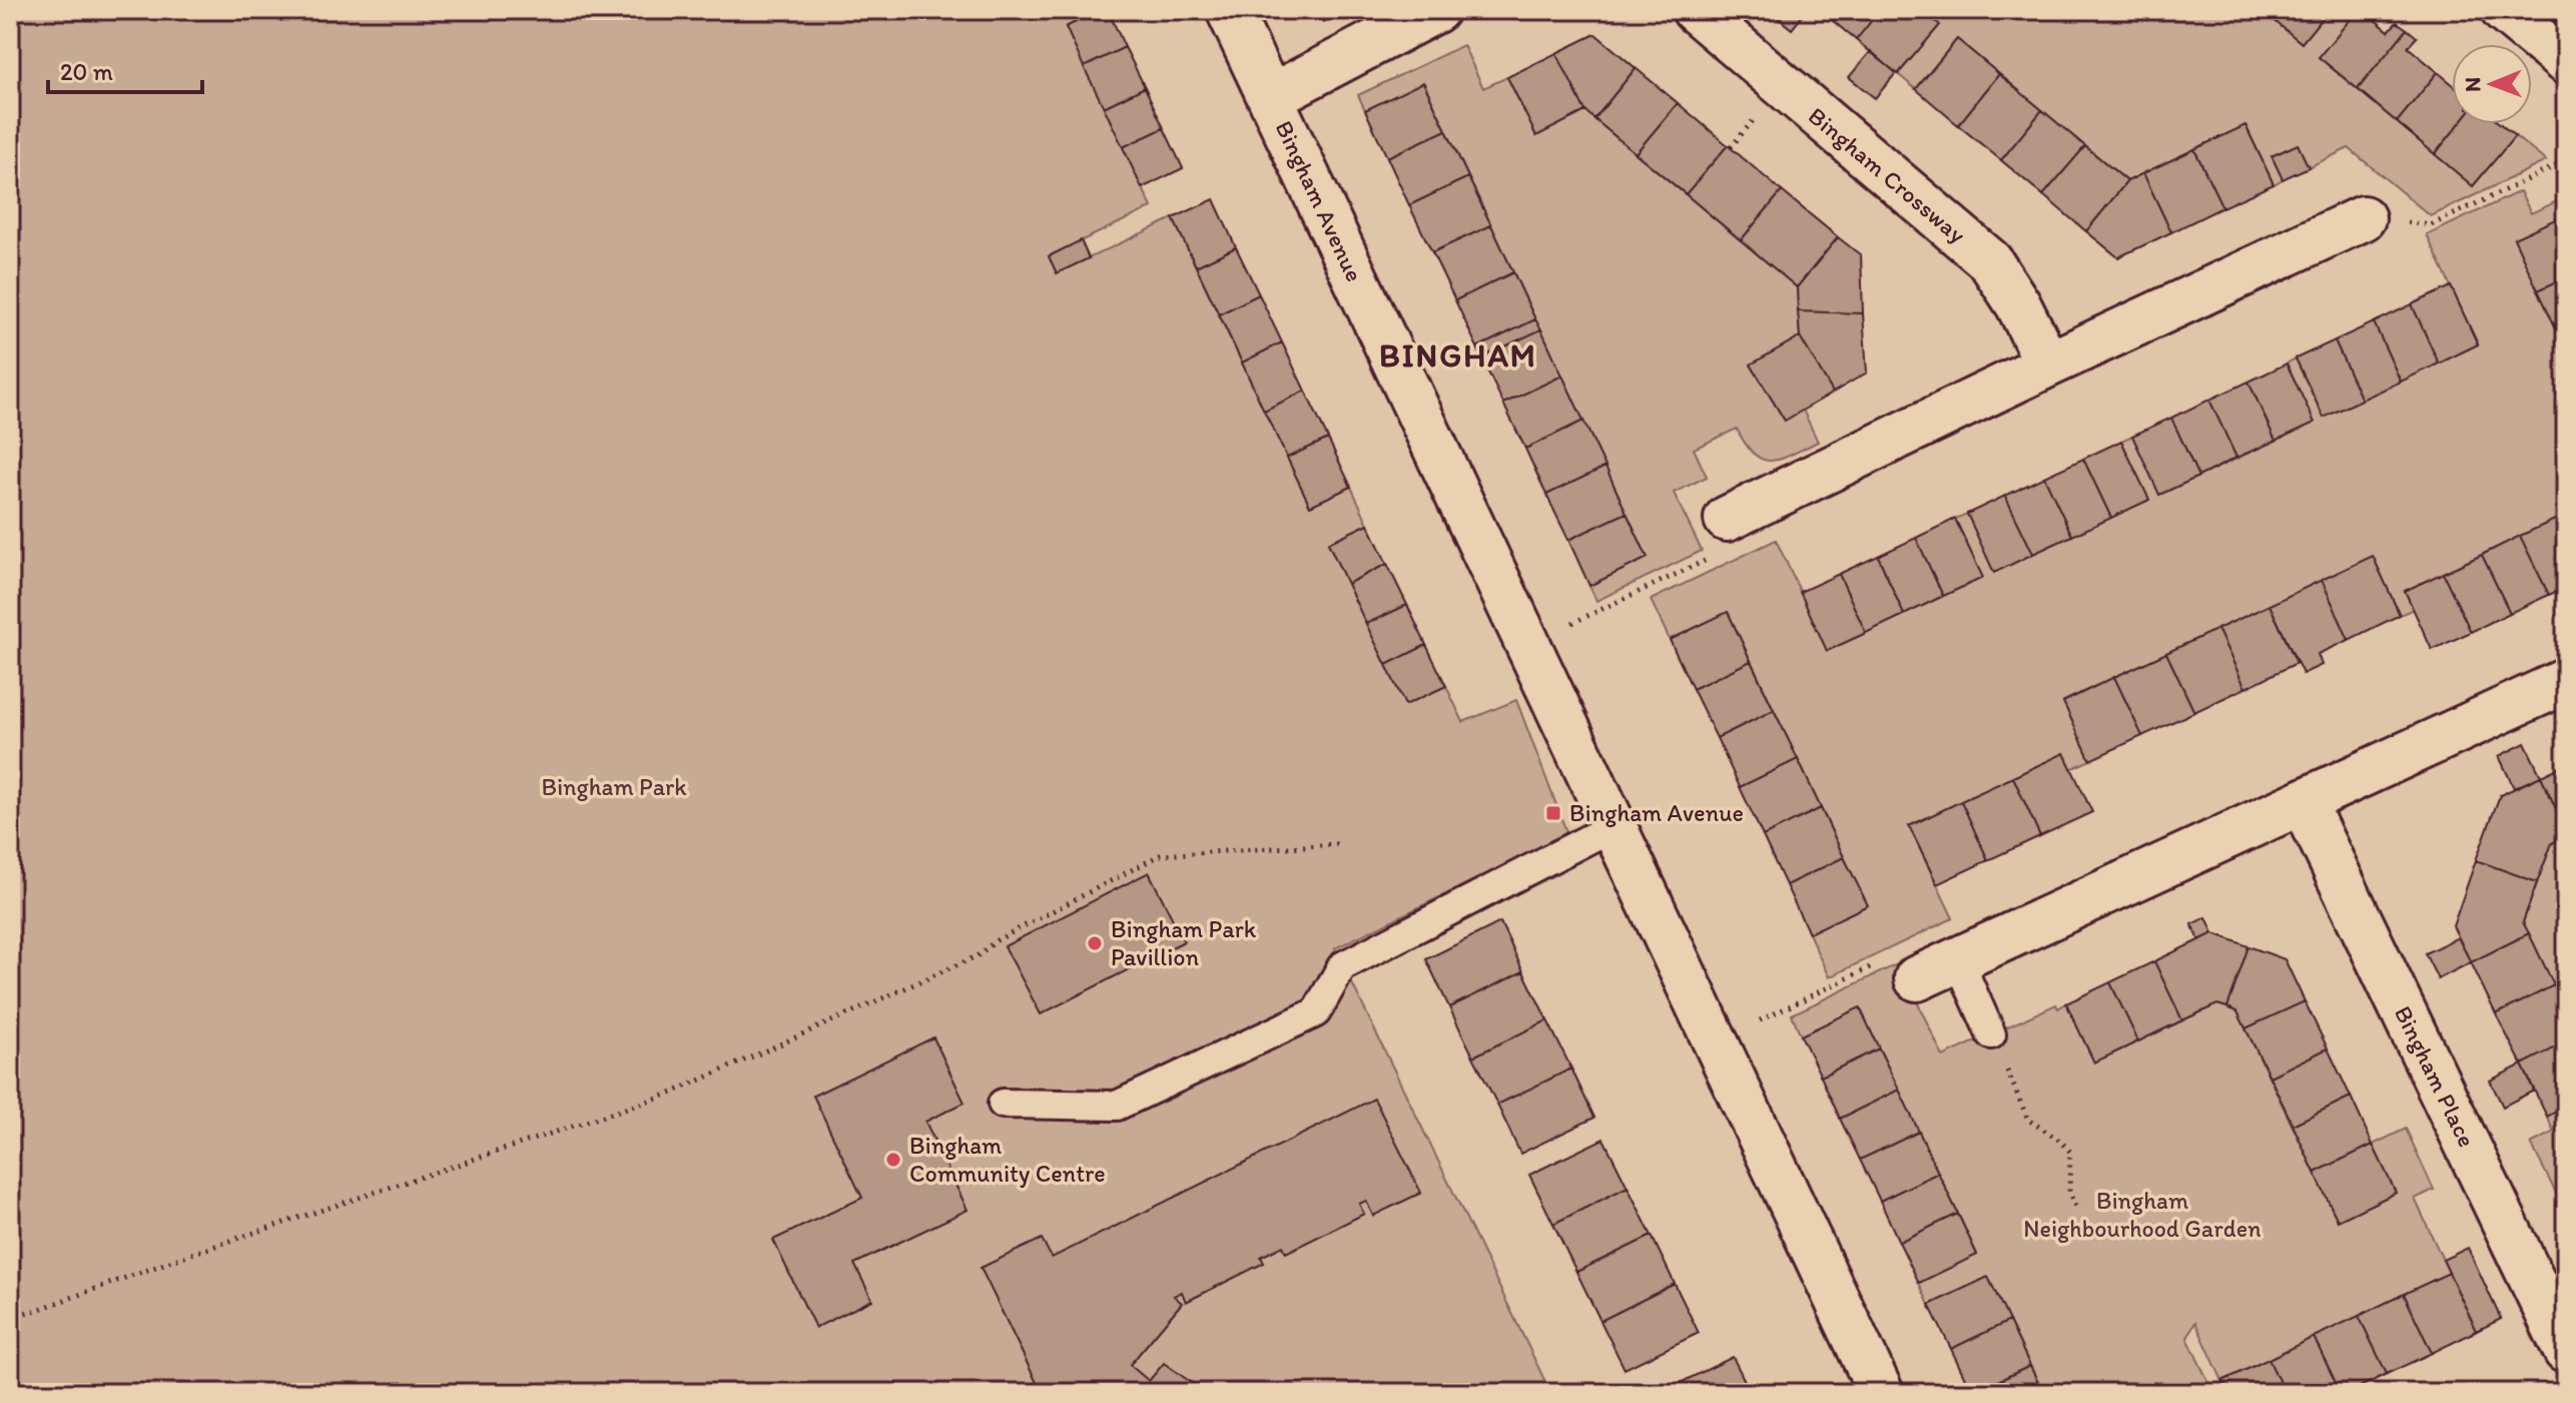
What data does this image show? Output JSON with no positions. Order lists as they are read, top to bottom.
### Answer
{
  "streets": {
    "street": ["Bingham Crossway", "Bingham Avenue", "Bingham Place"]
  },
  "districts": ["BINGHAM"],
  "parks": ["Bingham Park", "Bingham Neighbourhood Garden"],
  "places": {
    "transit": ["Bingham Avenue"],
    "other": ["Bingham Park Pavillion", "Bingham Community Centre"]
  },
  "scale_bar": "20 m",
  "north": "left"
}
